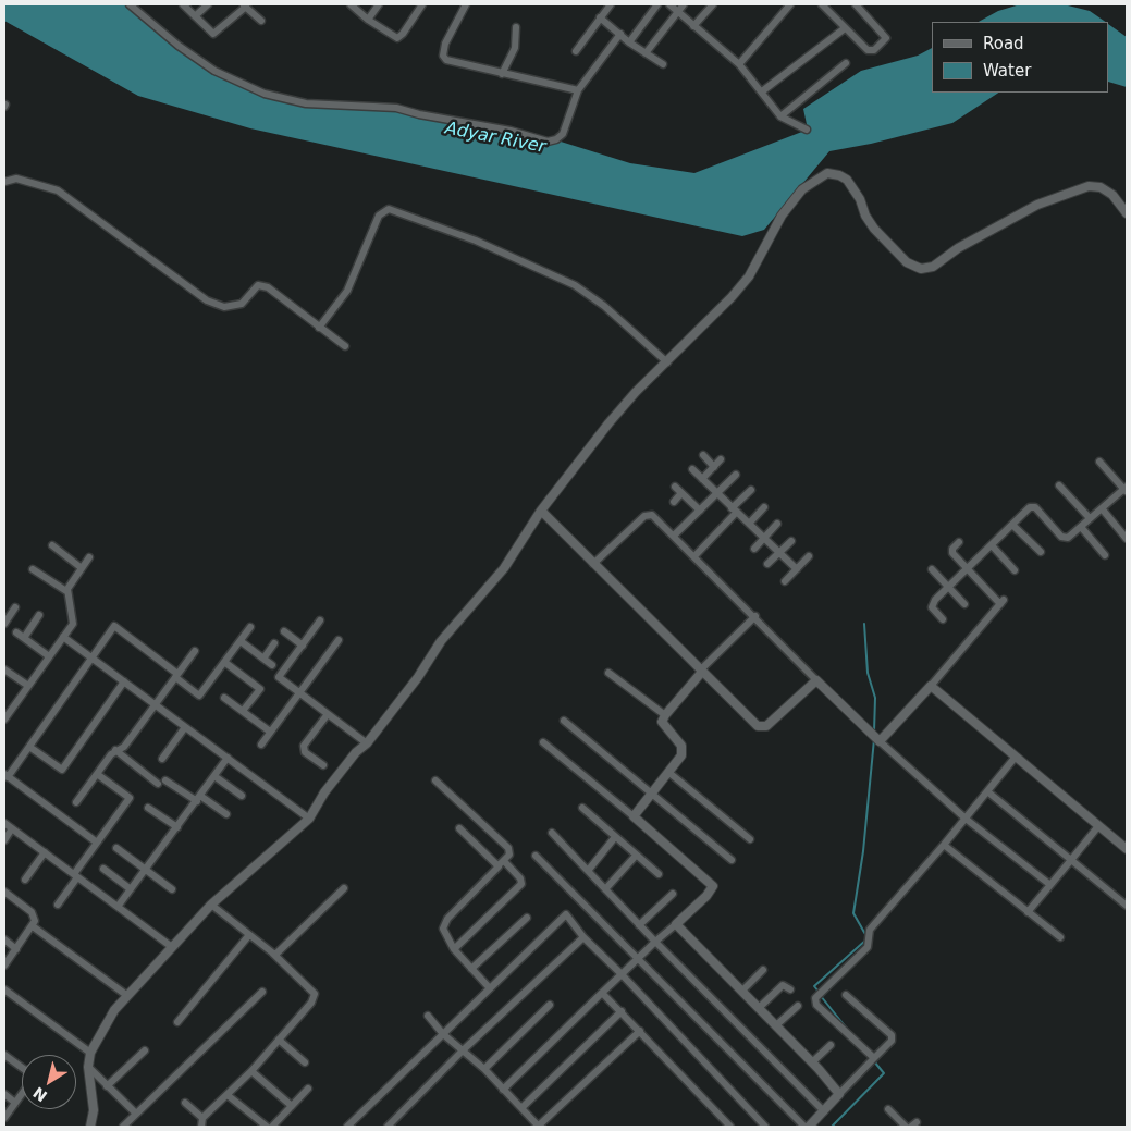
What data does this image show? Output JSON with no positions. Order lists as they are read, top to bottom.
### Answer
{
  "water": ["Adyar River"],
  "legend": ["Road", "Water"],
  "north": "bottom left"
}
